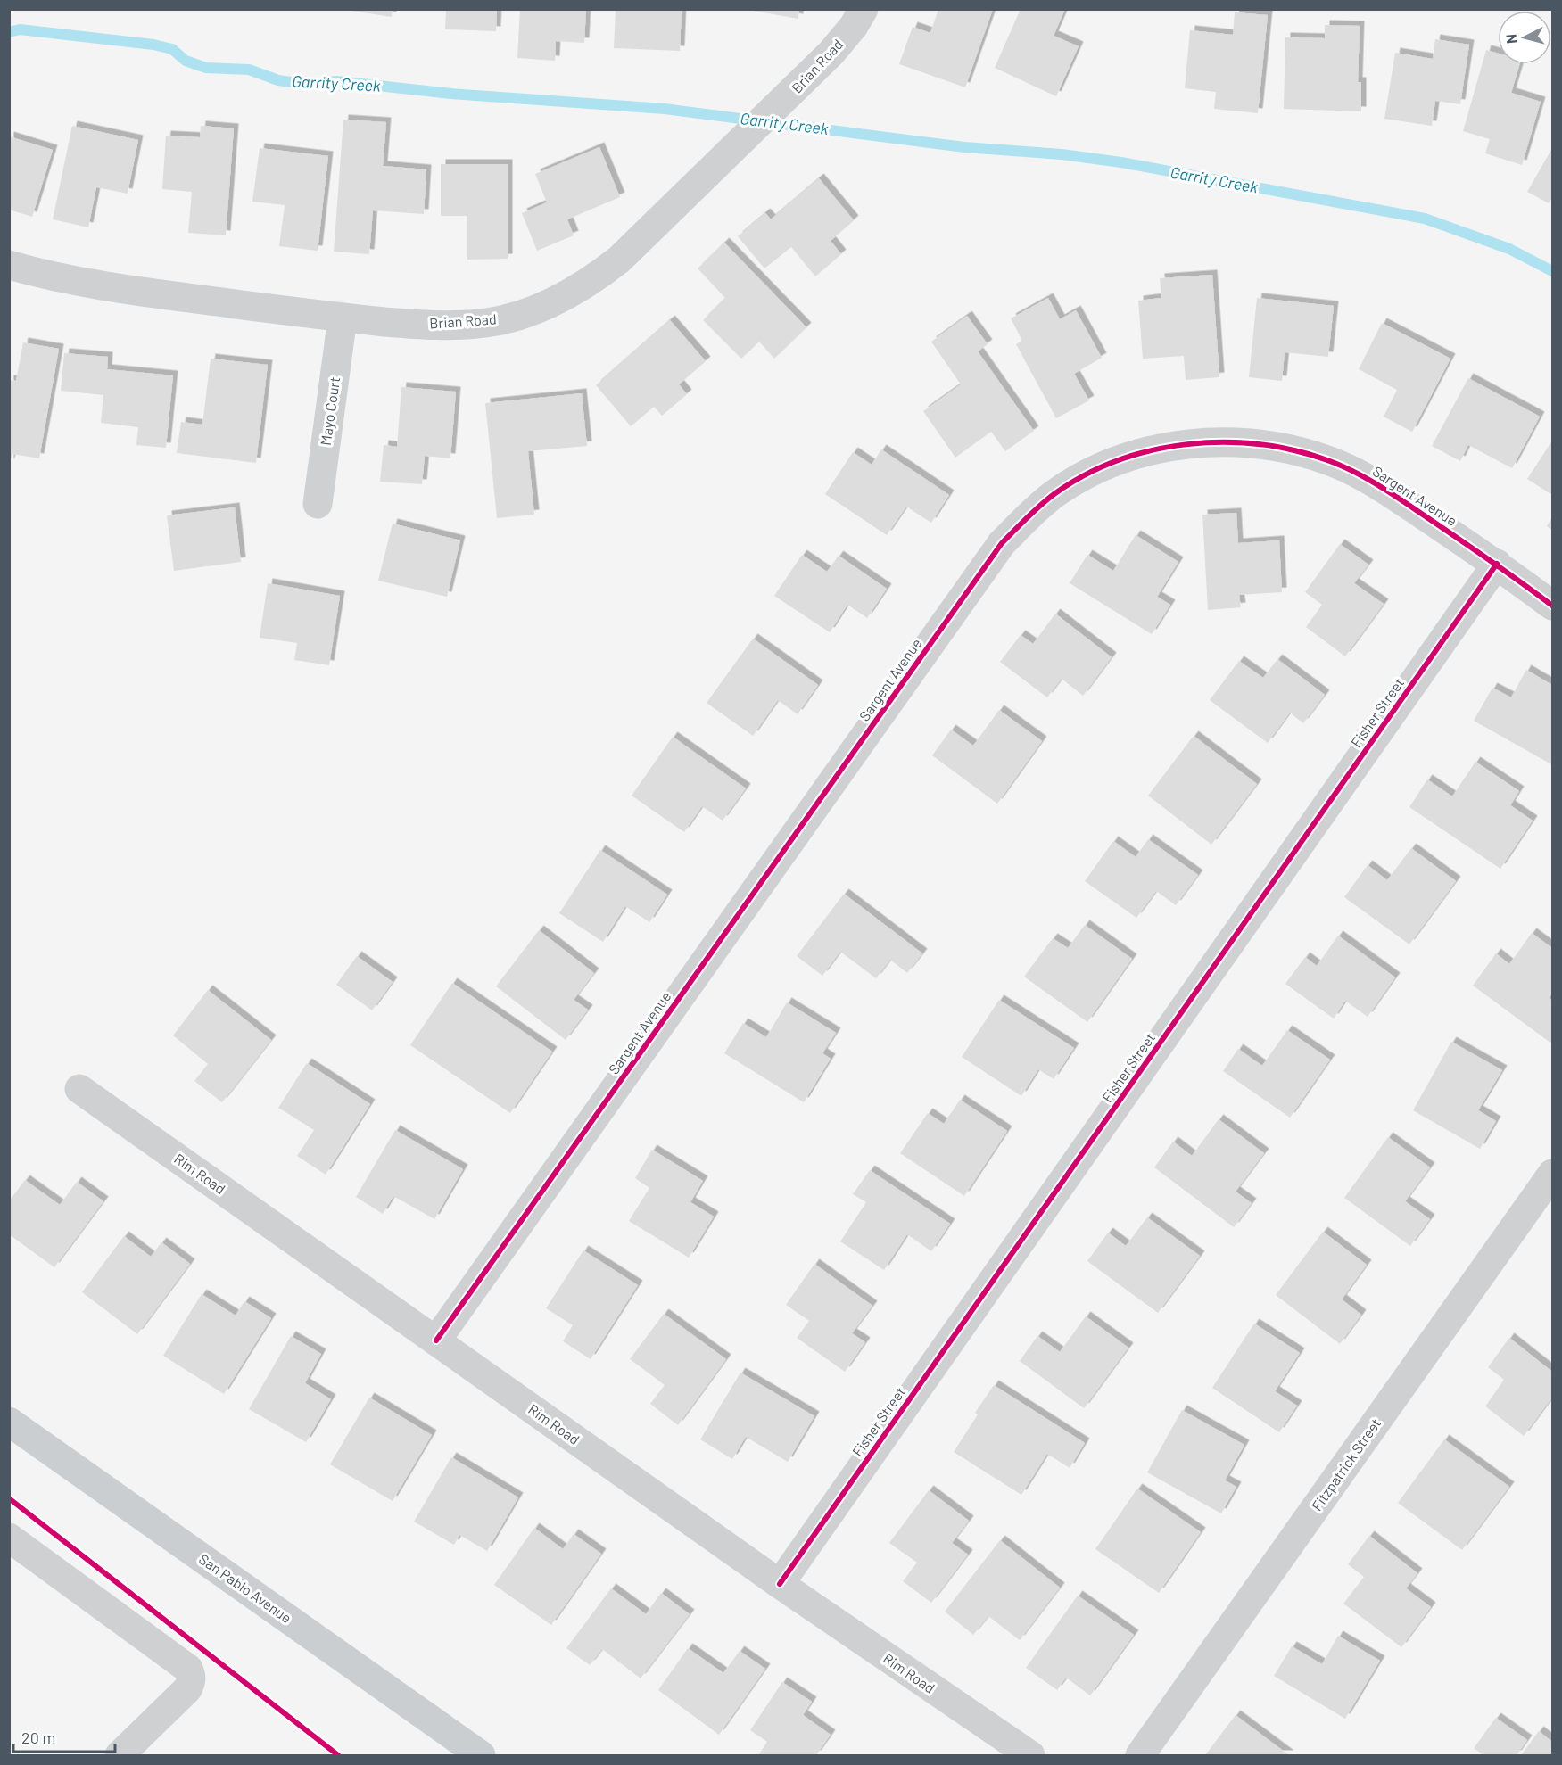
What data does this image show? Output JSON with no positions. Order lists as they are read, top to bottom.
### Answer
{
  "streets": {
    "main road": ["San Pablo Avenue"],
    "street": [
      "Brian Road",
      "Mayo Court",
      "Sargent Avenue",
      "Fisher Street",
      "Rim Road",
      "Fitzpatrick Street"
    ]
  },
  "crossings": [
    ["Brian Road", "Mayo Court"],
    ["Sargent Avenue", "Fisher Street"],
    ["Sargent Avenue", "Rim Road"],
    ["Fisher Street", "Rim Road"]
  ],
  "water": ["Garrity Creek"],
  "scale_bar": "20 m",
  "north": "left"
}
